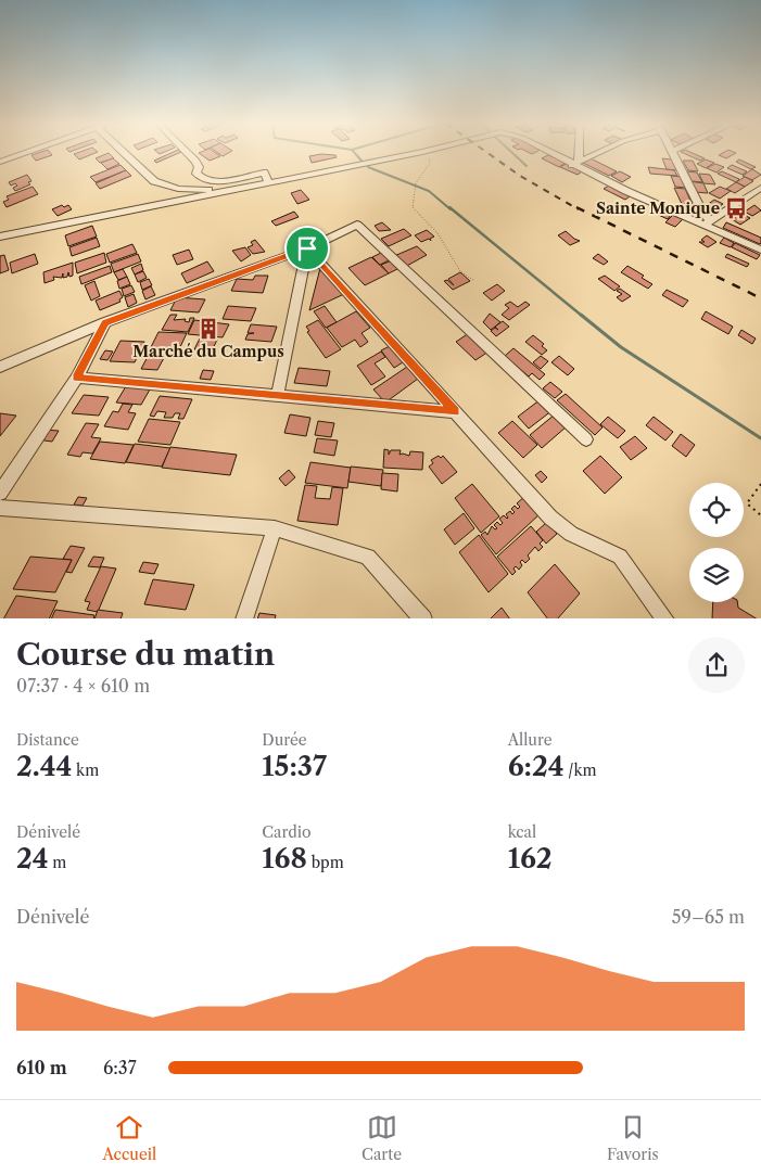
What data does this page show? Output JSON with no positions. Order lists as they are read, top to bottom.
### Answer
{
  "places": {
    "bus stop": ["Sainte Monique"],
    "building": ["Marché du Campus"]
  },
  "page": {
    "heading": ["Course du matin", "07:37 · 4 × 610 m"],
    "stats": [
      ["Distance", "2.44 km"],
      ["Durée", "15:37"],
      ["Allure", "6:24 /km"],
      ["Dénivelé", "24 m"],
      ["Cardio", "168 bpm"],
      ["kcal", "162"]
    ],
    "chart": ["Dénivelé", "59–65 m"],
    "list": [
      {
        "name": "610 m",
        "note": "6:37"
      }
    ],
    "tabs": ["Accueil", "Carte", "Favoris"]
  }
}
